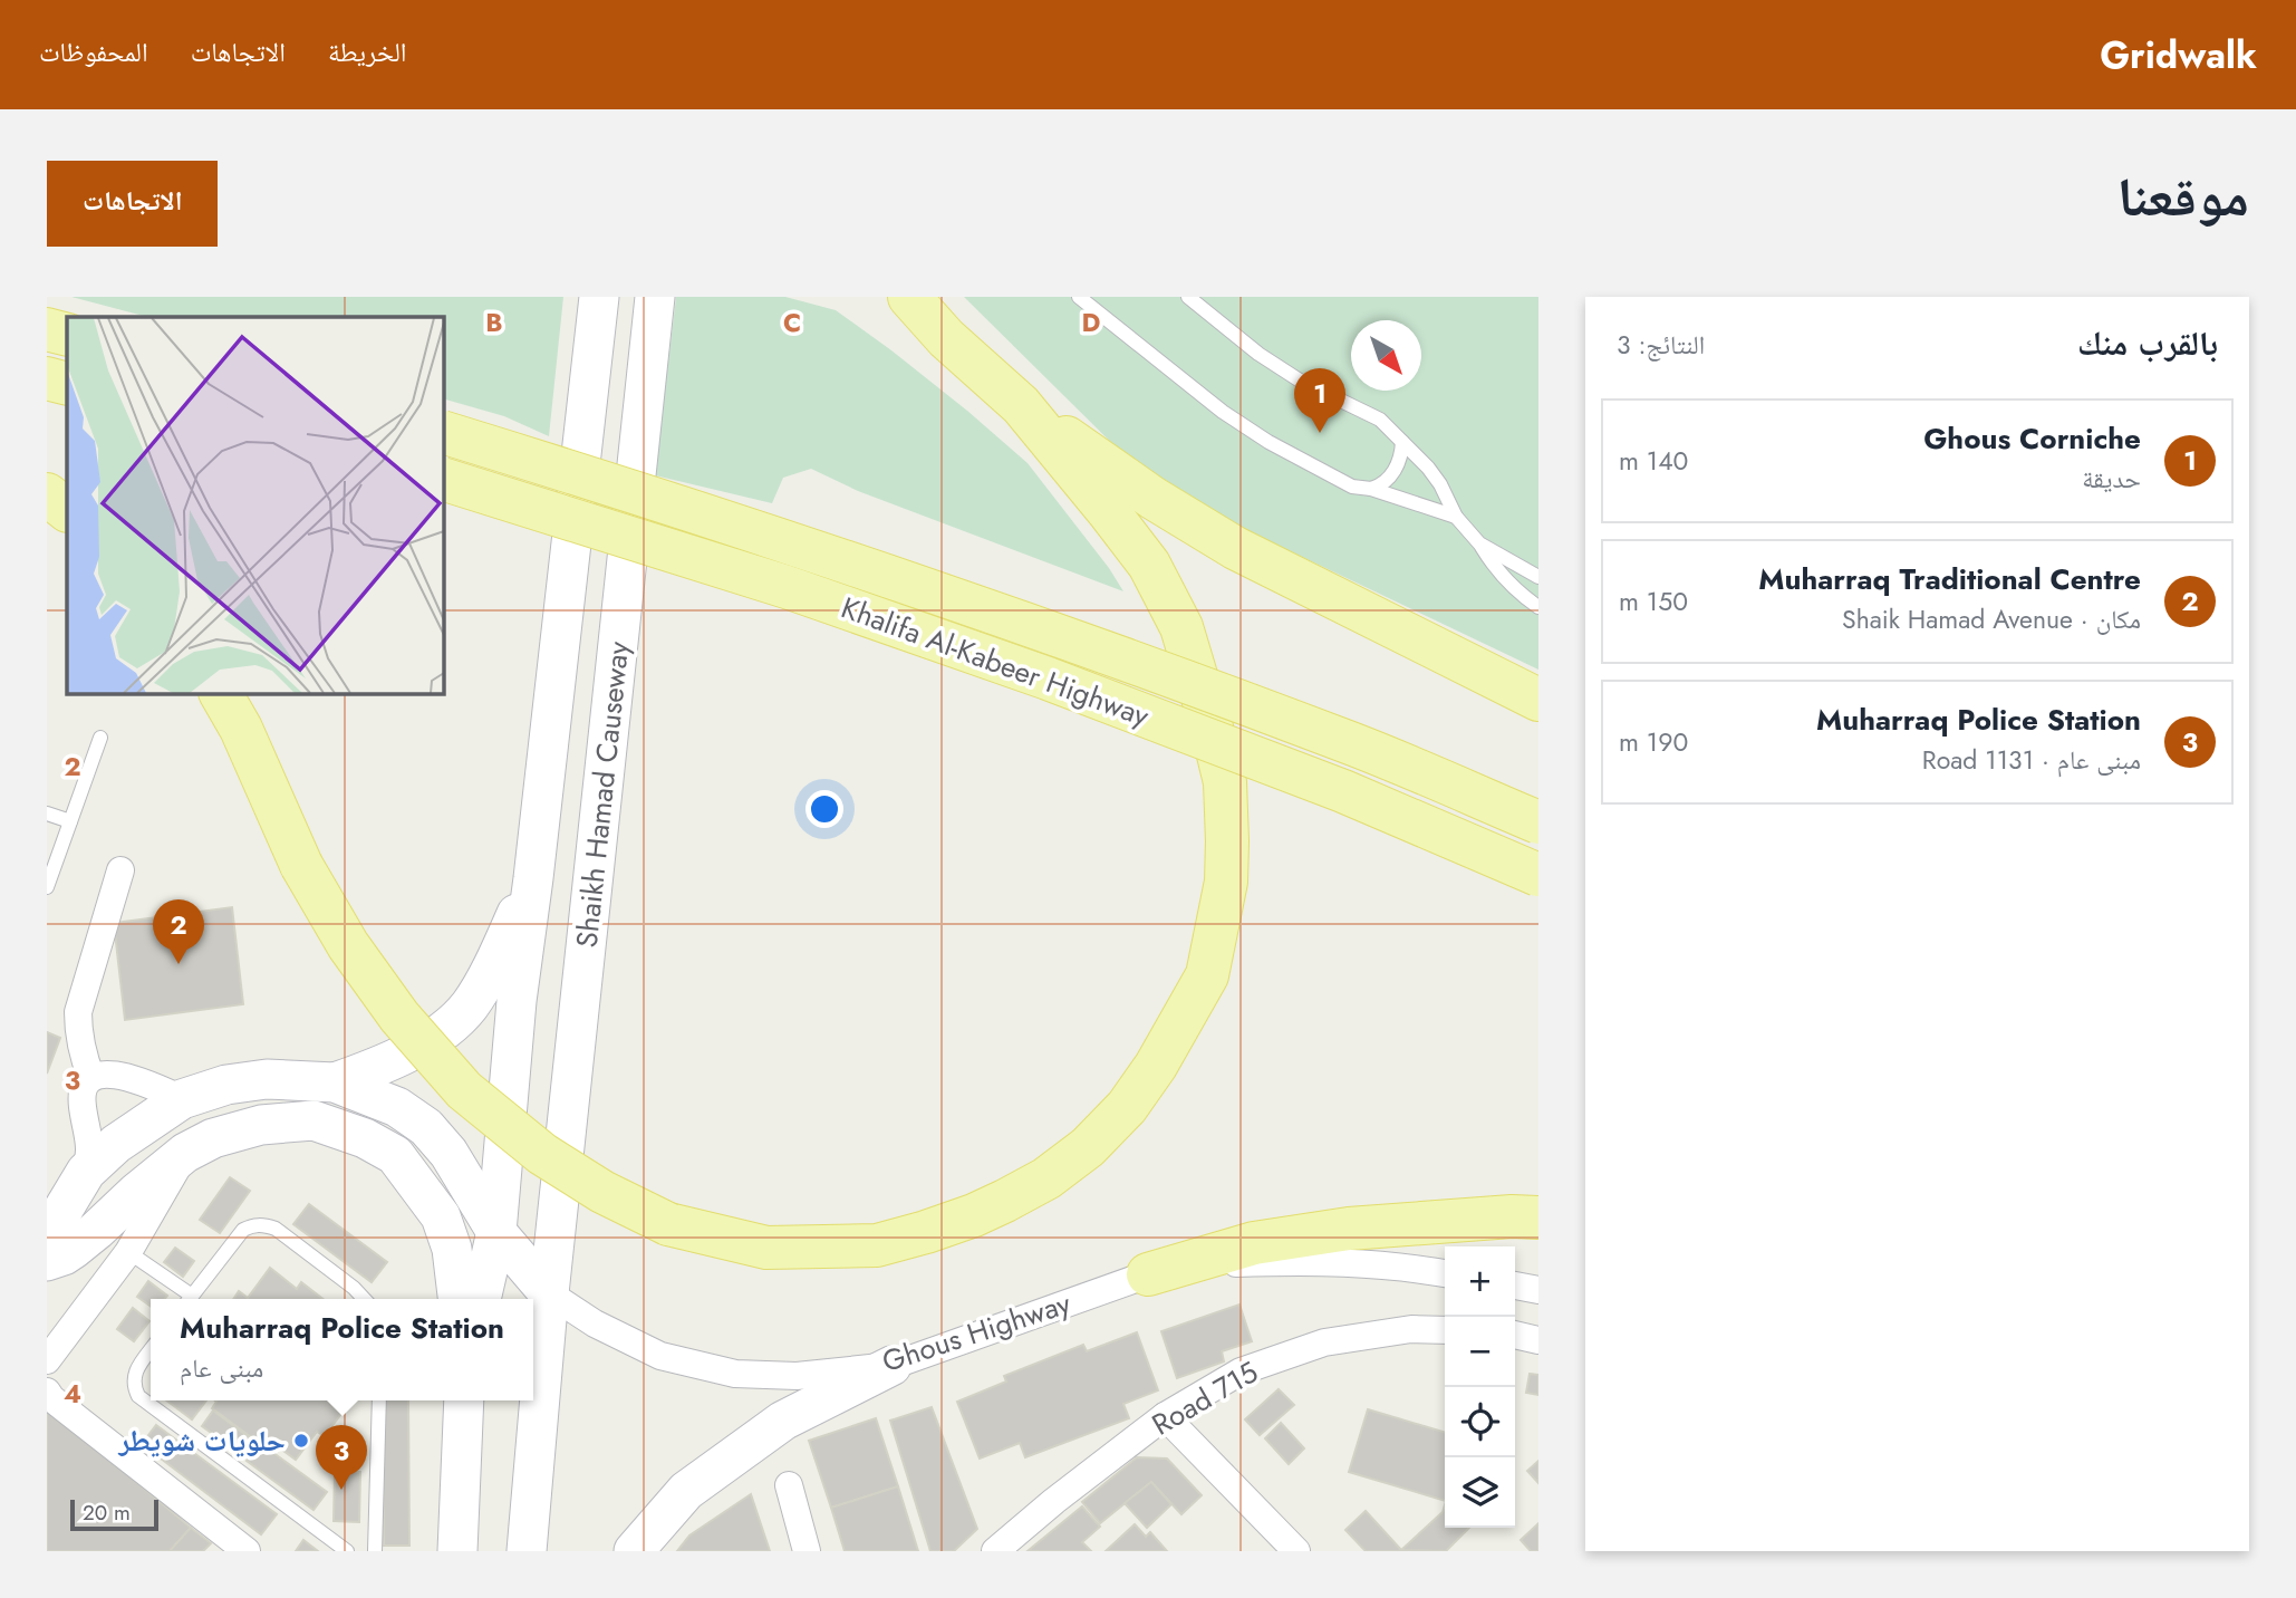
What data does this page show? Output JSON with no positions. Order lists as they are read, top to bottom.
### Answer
{
  "streets": {
    "main road": ["Khalifa Al-Kabeer Highway", "Shaikh Hamad Causeway", "Ghous Highway"],
    "street": ["Road 715"]
  },
  "crossings": [
    ["Shaikh Hamad Causeway", "Ghous Highway"]
  ],
  "places": ["حلويات شويطر"],
  "scale_bar": "20 m",
  "north": "bottom right",
  "page": {
    "header": "Gridwalk",
    "nav": ["الخريطة", "الاتجاهات", "المحفوظات"],
    "title": "موقعنا",
    "buttons": "الاتجاهات",
    "heading": ["بالقرب منك", "النتائج: 3"],
    "pins": ["1", "2", "3"],
    "list": [
      {
        "mark": "1",
        "name": "Ghous Corniche",
        "note": "حديقة",
        "value": "140 m"
      },
      {
        "mark": "2",
        "name": "Muharraq Traditional Centre",
        "note": "مكان · Shaik Hamad Avenue",
        "value": "150 m"
      },
      {
        "mark": "3",
        "name": "Muharraq Police Station",
        "note": "مبنى عام · Road 1131",
        "value": "190 m"
      }
    ],
    "map_buttons": ["+", "−"],
    "popup": ["Muharraq Police Station", "مبنى عام"],
    "scale": "20 m"
  },
  "grid": {
    "columns": ["B", "C", "D"],
    "rows": ["2", "3", "4"]
  }
}
